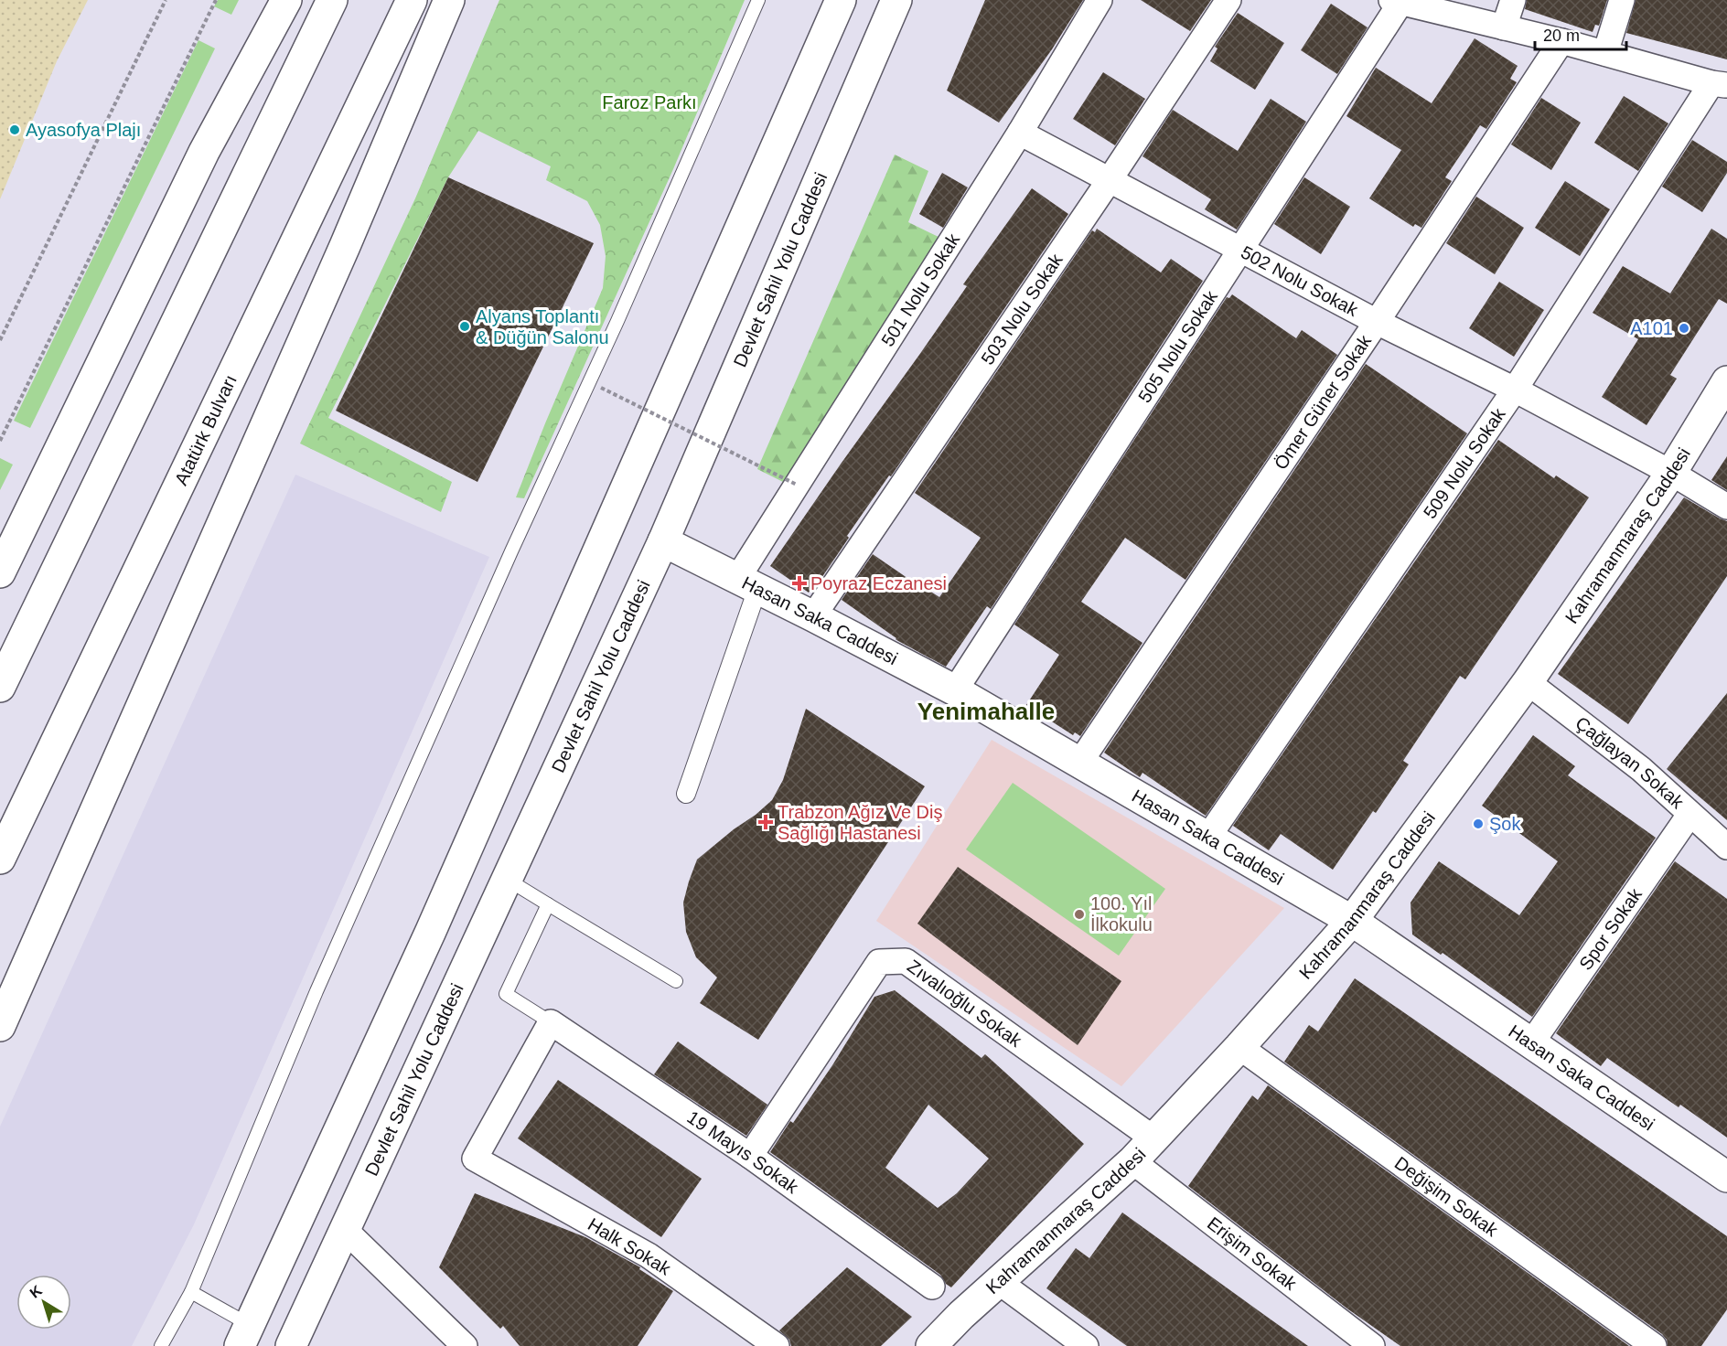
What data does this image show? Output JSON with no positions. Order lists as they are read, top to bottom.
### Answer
{
  "streets": {
    "main road": [
      "Devlet Sahil Yolu Caddesi",
      "Atatürk Bulvarı",
      "Kahramanmaraş Caddesi",
      "Hasan Saka Caddesi"
    ],
    "street": [
      "502 Nolu Sokak",
      "501 Nolu Sokak",
      "503 Nolu Sokak",
      "505 Nolu Sokak",
      "Ömer Güner Sokak",
      "509 Nolu Sokak",
      "Çağlayan Sokak",
      "Spor Sokak",
      "Zıvalıoğlu Sokak",
      "19 Mayıs Sokak",
      "Değişim Sokak",
      "Halk Sokak",
      "Erişim Sokak"
    ]
  },
  "crossings": [
    ["Devlet Sahil Yolu Caddesi", "Hasan Saka Caddesi"],
    ["502 Nolu Sokak", "501 Nolu Sokak"],
    ["502 Nolu Sokak", "503 Nolu Sokak"],
    ["502 Nolu Sokak", "505 Nolu Sokak"],
    ["502 Nolu Sokak", "Ömer Güner Sokak"],
    ["502 Nolu Sokak", "509 Nolu Sokak"],
    ["502 Nolu Sokak", "Kahramanmaraş Caddesi"],
    ["501 Nolu Sokak", "Hasan Saka Caddesi"],
    ["503 Nolu Sokak", "Hasan Saka Caddesi"],
    ["505 Nolu Sokak", "Hasan Saka Caddesi"],
    ["Ömer Güner Sokak", "Hasan Saka Caddesi"],
    ["509 Nolu Sokak", "Hasan Saka Caddesi"],
    ["Kahramanmaraş Caddesi", "Hasan Saka Caddesi"],
    ["Kahramanmaraş Caddesi", "Çağlayan Sokak"],
    ["Kahramanmaraş Caddesi", "Zıvalıoğlu Sokak"],
    ["Kahramanmaraş Caddesi", "Değişim Sokak"],
    ["Kahramanmaraş Caddesi", "Erişim Sokak"],
    ["Hasan Saka Caddesi", "Spor Sokak"],
    ["Çağlayan Sokak", "Spor Sokak"],
    ["Zıvalıoğlu Sokak", "19 Mayıs Sokak"],
    ["19 Mayıs Sokak", "Halk Sokak"]
  ],
  "districts": ["Yenimahalle"],
  "parks": ["Faroz Parkı"],
  "places": {
    "other": [
      "Ayasofya Plajı",
      "Alyans Toplantı & Düğün Salonu",
      "A101",
      "Şok",
      "100. Yıl İlkokulu"
    ],
    "health": ["Poyraz Eczanesi", "Trabzon Ağız Ve Diş Sağlığı Hastanesi"]
  },
  "scale_bar": "20 m",
  "north": "top left"
}
